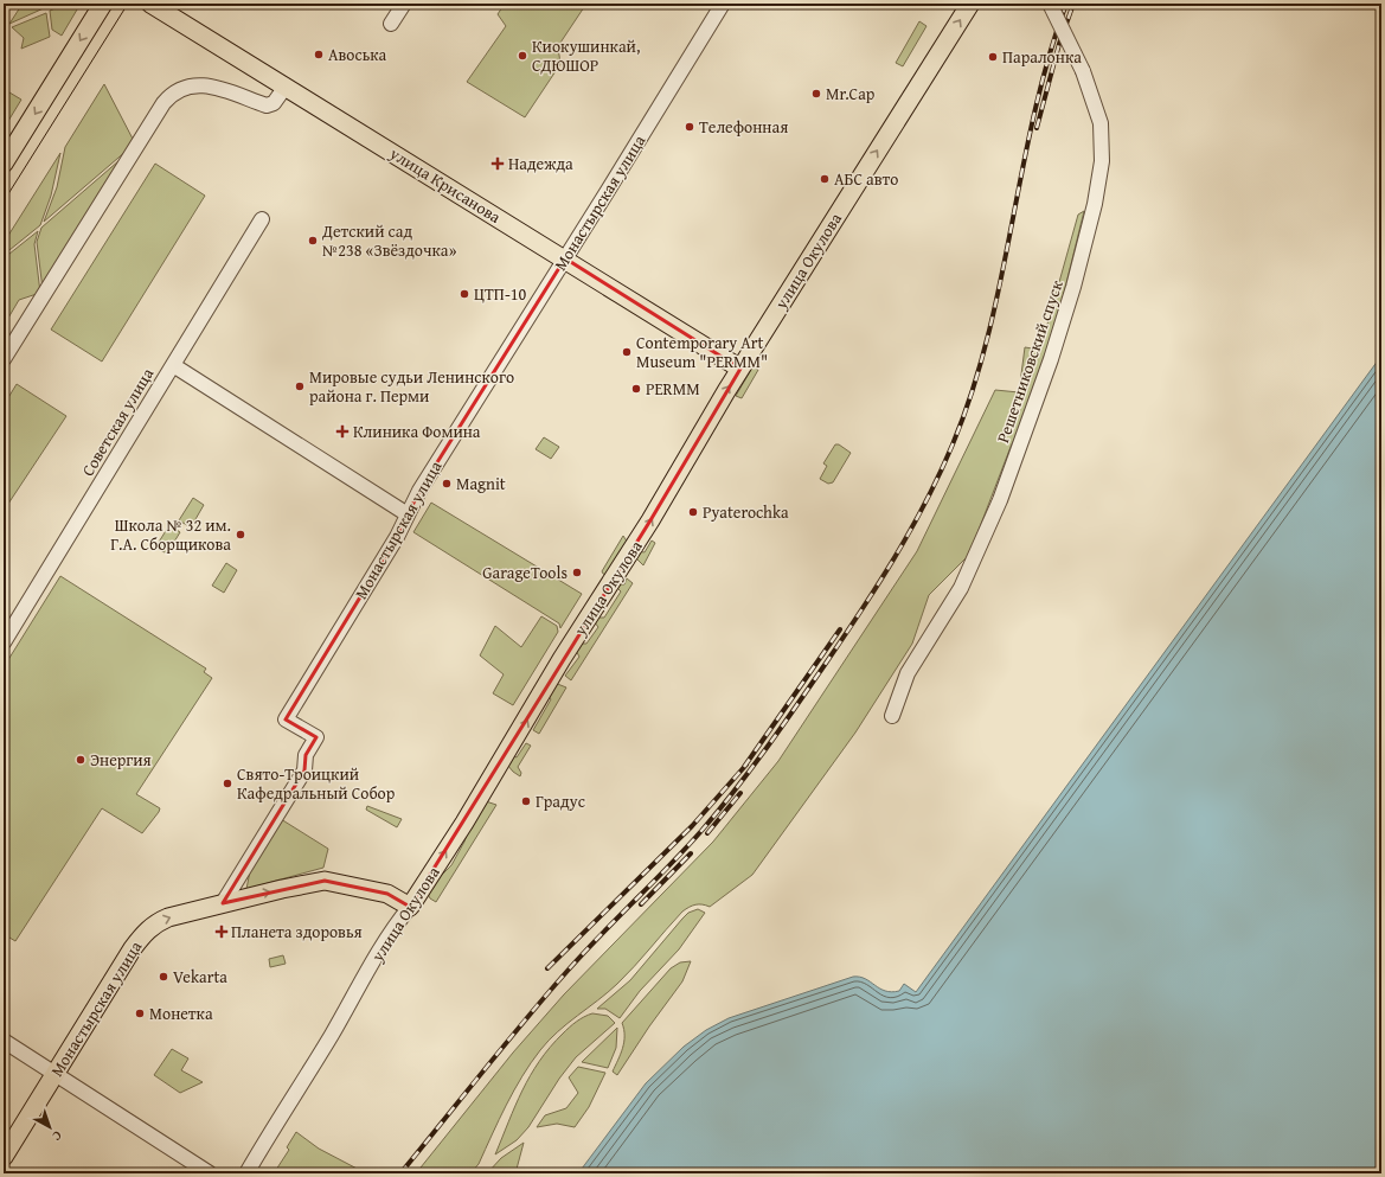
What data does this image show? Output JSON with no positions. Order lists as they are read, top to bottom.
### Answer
{
  "streets": {
    "main road": ["улица Крисанова", "Монастырская улица", "улица Окулова"],
    "street": ["Решетниковский спуск", "Советская улица"]
  },
  "crossings": [
    ["улица Крисанова", "Монастырская улица"],
    ["улица Крисанова", "улица Окулова"],
    ["Монастырская улица", "улица Окулова"]
  ],
  "one_way": ["улица Окулова"],
  "places": {
    "other": [
      "Авоська",
      "Киокушинкай, СДЮШОР",
      "Паралонка",
      "Mr.Cap",
      "Телефонная",
      "АБС авто",
      "Детский сад №238 «Звёздочка»",
      "ЦТП-10",
      "Contemporary Art Museum \"PERMM\"",
      "Мировые судьи Ленинского района г. Перми",
      "PERMM",
      "Magnit",
      "Pyaterochka",
      "Школа № 32 им. Г.А. Сборщикова",
      "GarageTools",
      "Энергия",
      "Свято-Троицкий Кафедральный Собор",
      "Градус",
      "Vekarta",
      "Монетка"
    ],
    "health": ["Надежда", "Клиника Фомина", "Планета здоровья"]
  },
  "north": "bottom right"
}
